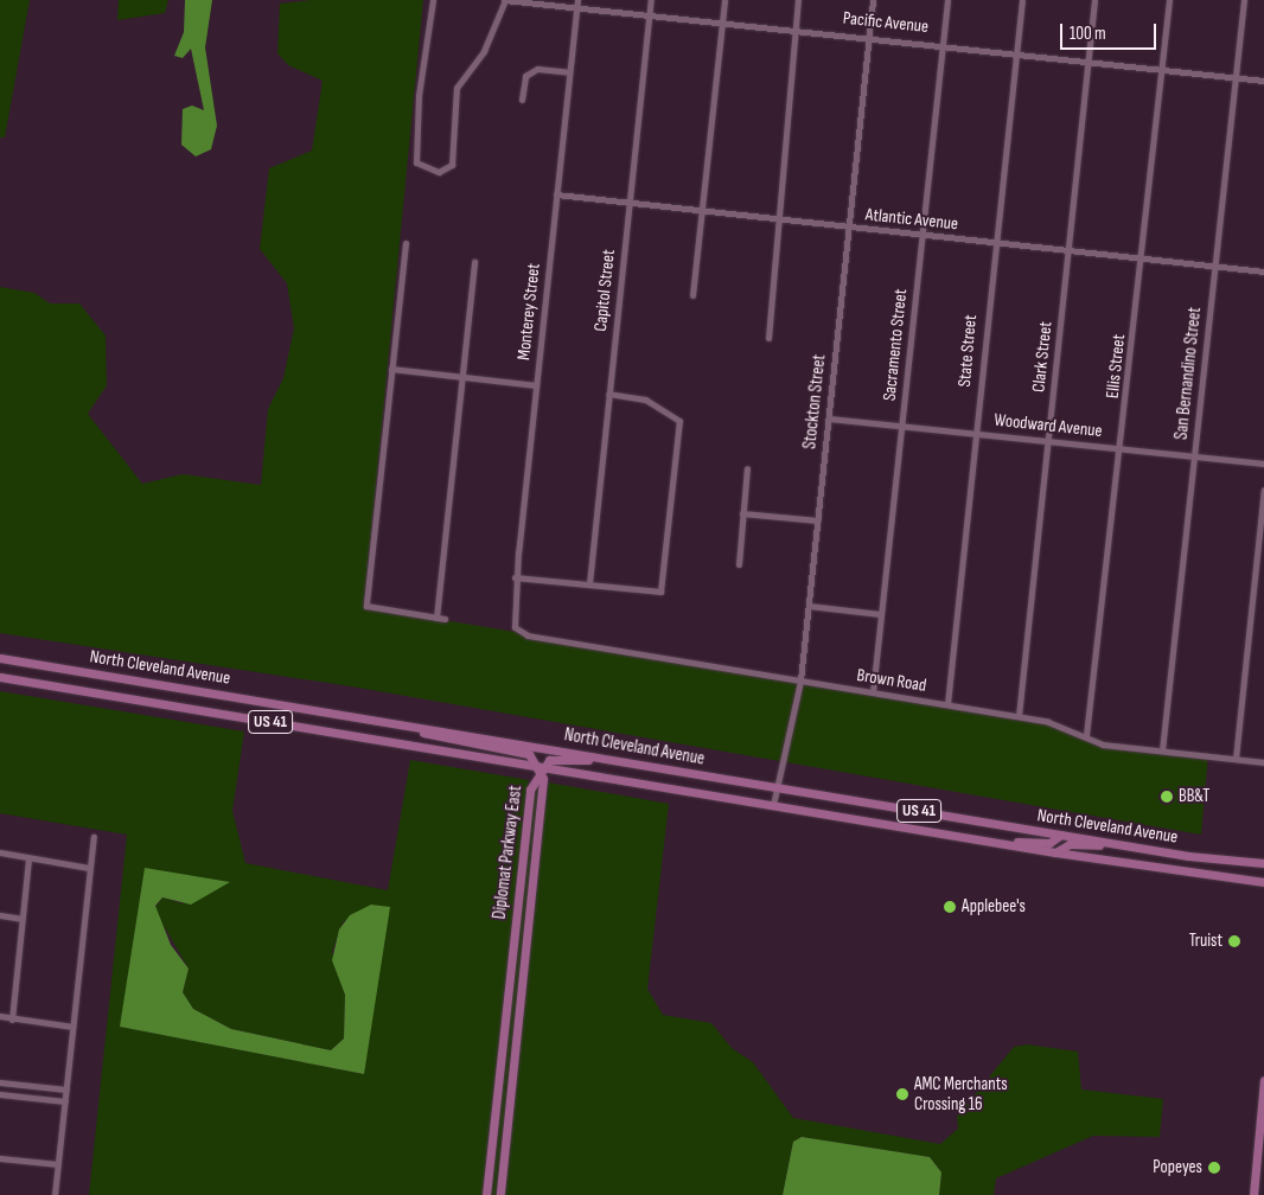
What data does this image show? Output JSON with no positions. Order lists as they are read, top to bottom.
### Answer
{
  "streets": {
    "main road": ["North Cleveland Avenue", "US 41", "Diplomat Parkway East"],
    "street": [
      "Pacific Avenue",
      "Atlantic Avenue",
      "Capitol Street",
      "Monterey Street",
      "Sacramento Street",
      "State Street",
      "Clark Street",
      "Ellis Street",
      "San Bernandino Street",
      "Stockton Street",
      "Woodward Avenue",
      "Brown Road"
    ]
  },
  "crossings": [
    ["Pacific Avenue", "Capitol Street"],
    ["Pacific Avenue", "Monterey Street"],
    ["Pacific Avenue", "Sacramento Street"],
    ["Pacific Avenue", "State Street"],
    ["Pacific Avenue", "Clark Street"],
    ["Pacific Avenue", "Ellis Street"],
    ["Pacific Avenue", "San Bernandino Street"],
    ["Pacific Avenue", "Stockton Street"],
    ["Atlantic Avenue", "Capitol Street"],
    ["Atlantic Avenue", "Monterey Street"],
    ["Atlantic Avenue", "Sacramento Street"],
    ["Atlantic Avenue", "State Street"],
    ["Atlantic Avenue", "Clark Street"],
    ["Atlantic Avenue", "Ellis Street"],
    ["Atlantic Avenue", "San Bernandino Street"],
    ["Atlantic Avenue", "Stockton Street"],
    ["Monterey Street", "Brown Road"],
    ["Sacramento Street", "Woodward Avenue"],
    ["Sacramento Street", "Brown Road"],
    ["State Street", "Woodward Avenue"],
    ["State Street", "Brown Road"],
    ["Clark Street", "Woodward Avenue"],
    ["Clark Street", "Brown Road"],
    ["Ellis Street", "Woodward Avenue"],
    ["Ellis Street", "Brown Road"],
    ["San Bernandino Street", "Woodward Avenue"],
    ["San Bernandino Street", "Brown Road"],
    ["Stockton Street", "Woodward Avenue"],
    ["Stockton Street", "North Cleveland Avenue"],
    ["Stockton Street", "Brown Road"],
    ["North Cleveland Avenue", "Diplomat Parkway East"]
  ],
  "places": [
    "BB&T",
    "Applebee's",
    "Truist",
    "AMC Merchants Crossing 16",
    "Popeyes"
  ],
  "scale_bar": "100 m"
}
